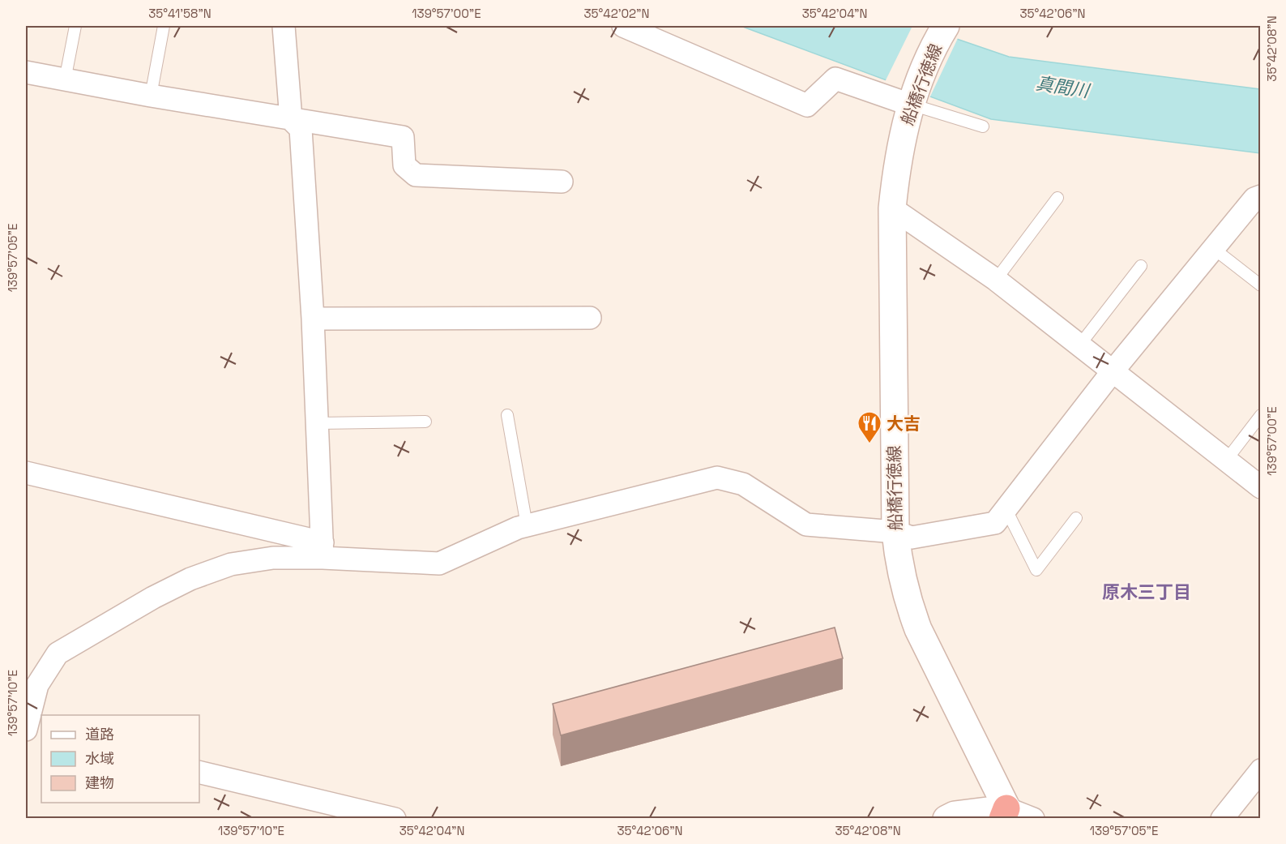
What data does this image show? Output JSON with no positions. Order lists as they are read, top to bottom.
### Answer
{
  "streets": {
    "main road": ["船橋行徳線"]
  },
  "districts": ["原木三丁目"],
  "water": ["真間川"],
  "places": {
    "restaurant": ["大吉"]
  },
  "legend": ["道路", "水域", "建物"],
  "coordinates": [
    "35°41'58\"N",
    "139°57'00\"E",
    "35°42'02\"N",
    "35°42'04\"N",
    "35°42'06\"N",
    "35°42'08\"N",
    "139°57'05\"E",
    "139°57'10\"E"
  ]
}
